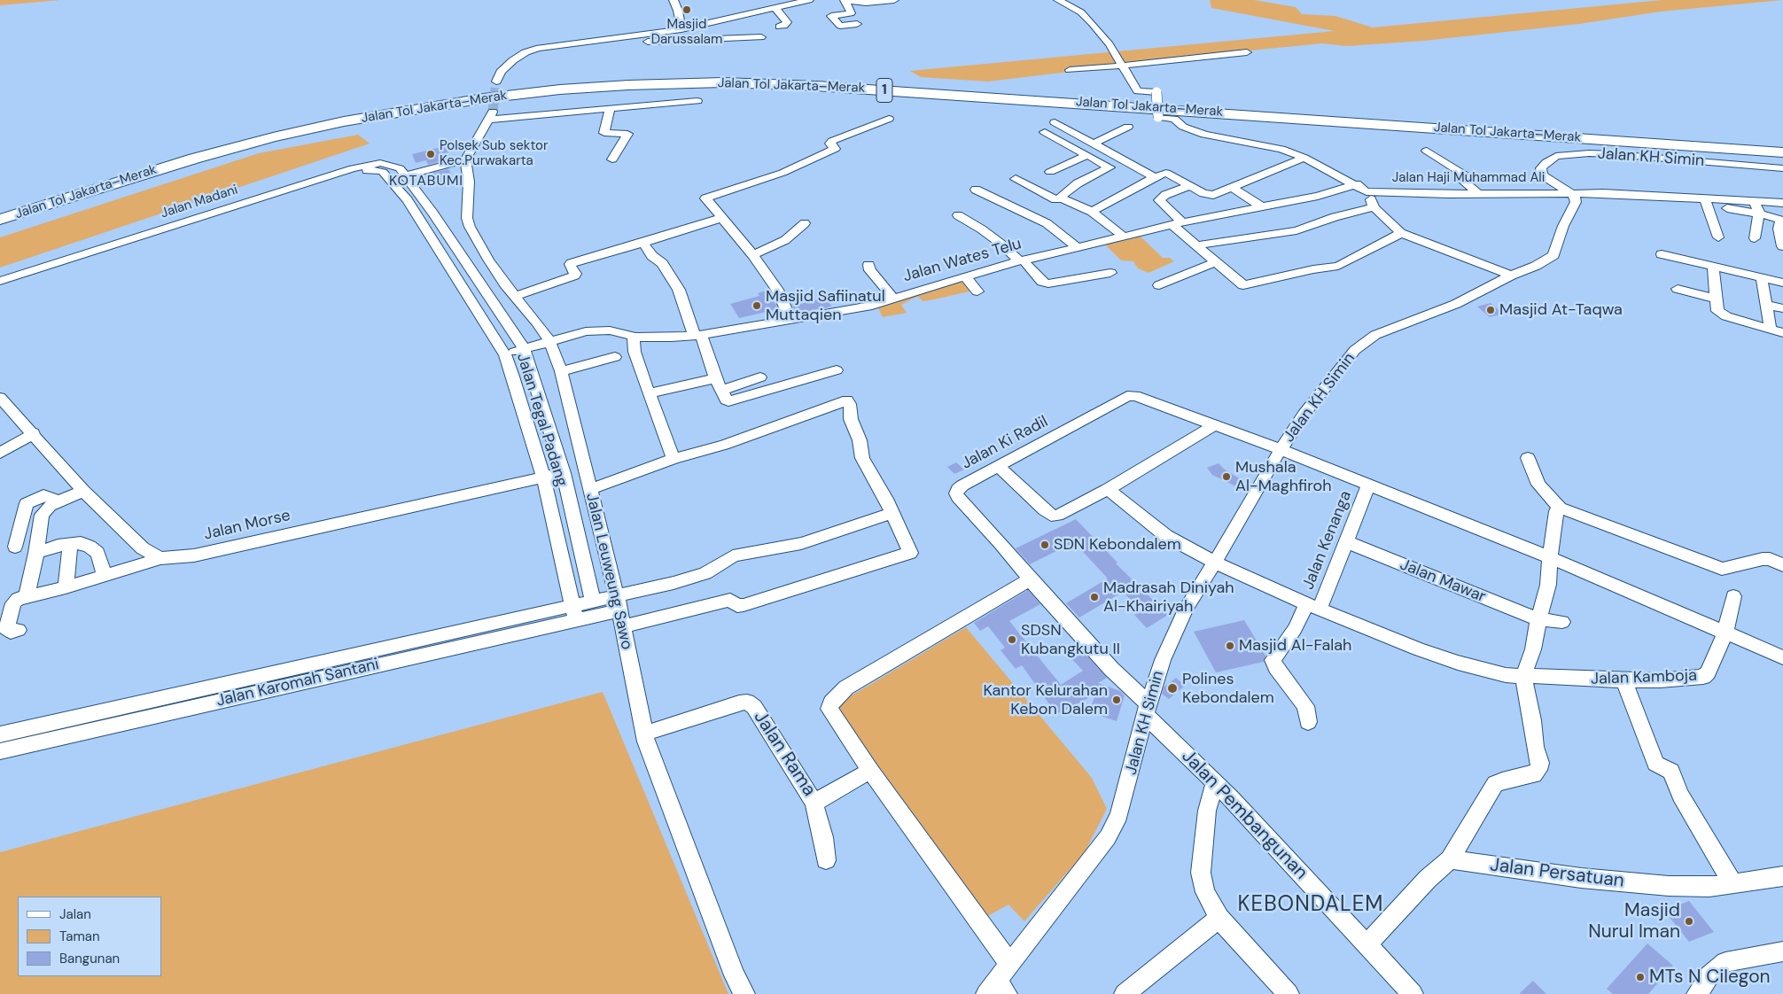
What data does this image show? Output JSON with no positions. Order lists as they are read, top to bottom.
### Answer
{
  "streets": {
    "highway": ["Jalan Tol Jakarta–Merak", "1"],
    "street": [
      "Jalan KH Simin",
      "Jalan Haji Muhammad Ali",
      "Jalan Madani",
      "Jalan Wates Telu",
      "Jalan Tegal Padang",
      "Jalan Ki Radil",
      "Jalan Morse",
      "Jalan Kenanga",
      "Jalan Leuweung Sawo",
      "Jalan Mawar",
      "Jalan Kamboja",
      "Jalan Karomah Santani",
      "Jalan Rama",
      "Jalan Pembangunan",
      "Jalan Persatuan"
    ]
  },
  "crossings": [
    ["Jalan KH Simin", "Jalan Haji Muhammad Ali"],
    ["Jalan KH Simin", "Jalan Ki Radil"],
    ["Jalan KH Simin", "Jalan Kamboja"],
    ["Jalan KH Simin", "Jalan Pembangunan"],
    ["Jalan Haji Muhammad Ali", "Jalan Wates Telu"],
    ["Jalan Wates Telu", "Jalan Tegal Padang"],
    ["Jalan Wates Telu", "Jalan Leuweung Sawo"],
    ["Jalan Tegal Padang", "Jalan Morse"],
    ["Jalan Tegal Padang", "Jalan Karomah Santani"],
    ["Jalan Ki Radil", "Jalan Kenanga"],
    ["Jalan Ki Radil", "Jalan Kamboja"],
    ["Jalan Ki Radil", "Jalan Pembangunan"],
    ["Jalan Kenanga", "Jalan Mawar"],
    ["Jalan Kenanga", "Jalan Kamboja"],
    ["Jalan Leuweung Sawo", "Jalan Karomah Santani"],
    ["Jalan Leuweung Sawo", "Jalan Rama"]
  ],
  "districts": ["KOTABUMI", "KEBONDALEM"],
  "places": [
    "Masjid Darussalam",
    "Polsek Sub sektor Kec.Purwakarta",
    "Masjid Safiinatul Muttaqien",
    "Masjid At-Taqwa",
    "Mushala Al-Maghfiroh",
    "SDN Kebondalem",
    "Madrasah Diniyah Al-Khairiyah",
    "SDSN Kubangkutu II",
    "Masjid Al-Falah",
    "Polines Kebondalem",
    "Kantor Kelurahan Kebon Dalem",
    "Masjid Nurul Iman",
    "MTs N Cilegon"
  ],
  "legend": ["Jalan", "Taman", "Bangunan"]
}
